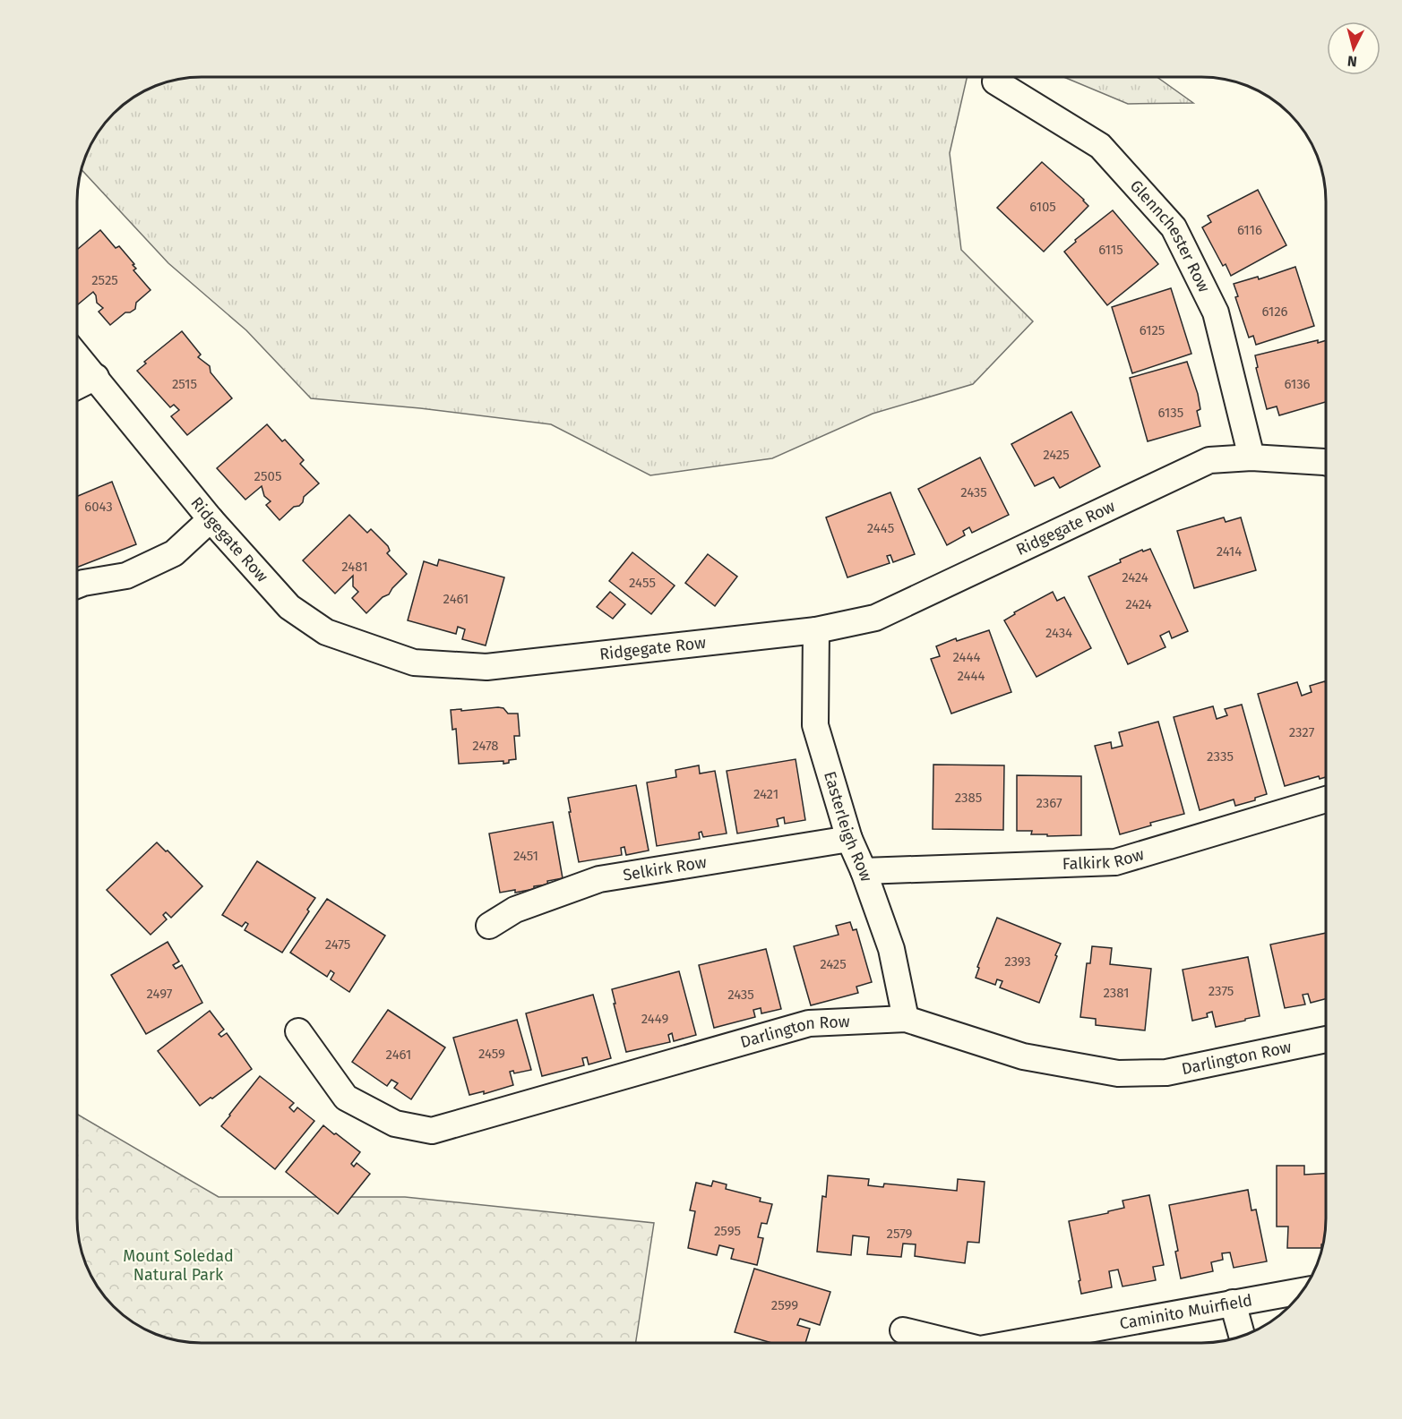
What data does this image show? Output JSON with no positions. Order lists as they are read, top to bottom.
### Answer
{
  "streets": {
    "street": [
      "Glennchester Row",
      "Ridgegate Row",
      "Easterleigh Row",
      "Falkirk Row",
      "Selkirk Row",
      "Darlington Row",
      "Caminito Muirfield"
    ]
  },
  "crossings": [
    ["Glennchester Row", "Ridgegate Row"],
    ["Ridgegate Row", "Easterleigh Row"],
    ["Easterleigh Row", "Falkirk Row"],
    ["Easterleigh Row", "Selkirk Row"],
    ["Easterleigh Row", "Darlington Row"]
  ],
  "parks": ["Mount Soledad Natural Park"],
  "house_numbers": [
    "6105",
    "6116",
    "6115",
    "2525",
    "6126",
    "6125",
    "2515",
    "6136",
    "6135",
    "2425",
    "2505",
    "2435",
    "6043",
    "2445",
    "2414",
    "2481",
    "2424",
    "2455",
    "2461",
    "2424",
    "2434",
    "2444",
    "2444",
    "2327",
    "2478",
    "2335",
    "2421",
    "2385",
    "2367",
    "2451",
    "2475",
    "2393",
    "2425",
    "2375",
    "2381",
    "2497",
    "2435",
    "2449",
    "2459",
    "2461",
    "2595",
    "2579",
    "2599"
  ],
  "north": "bottom"
}
